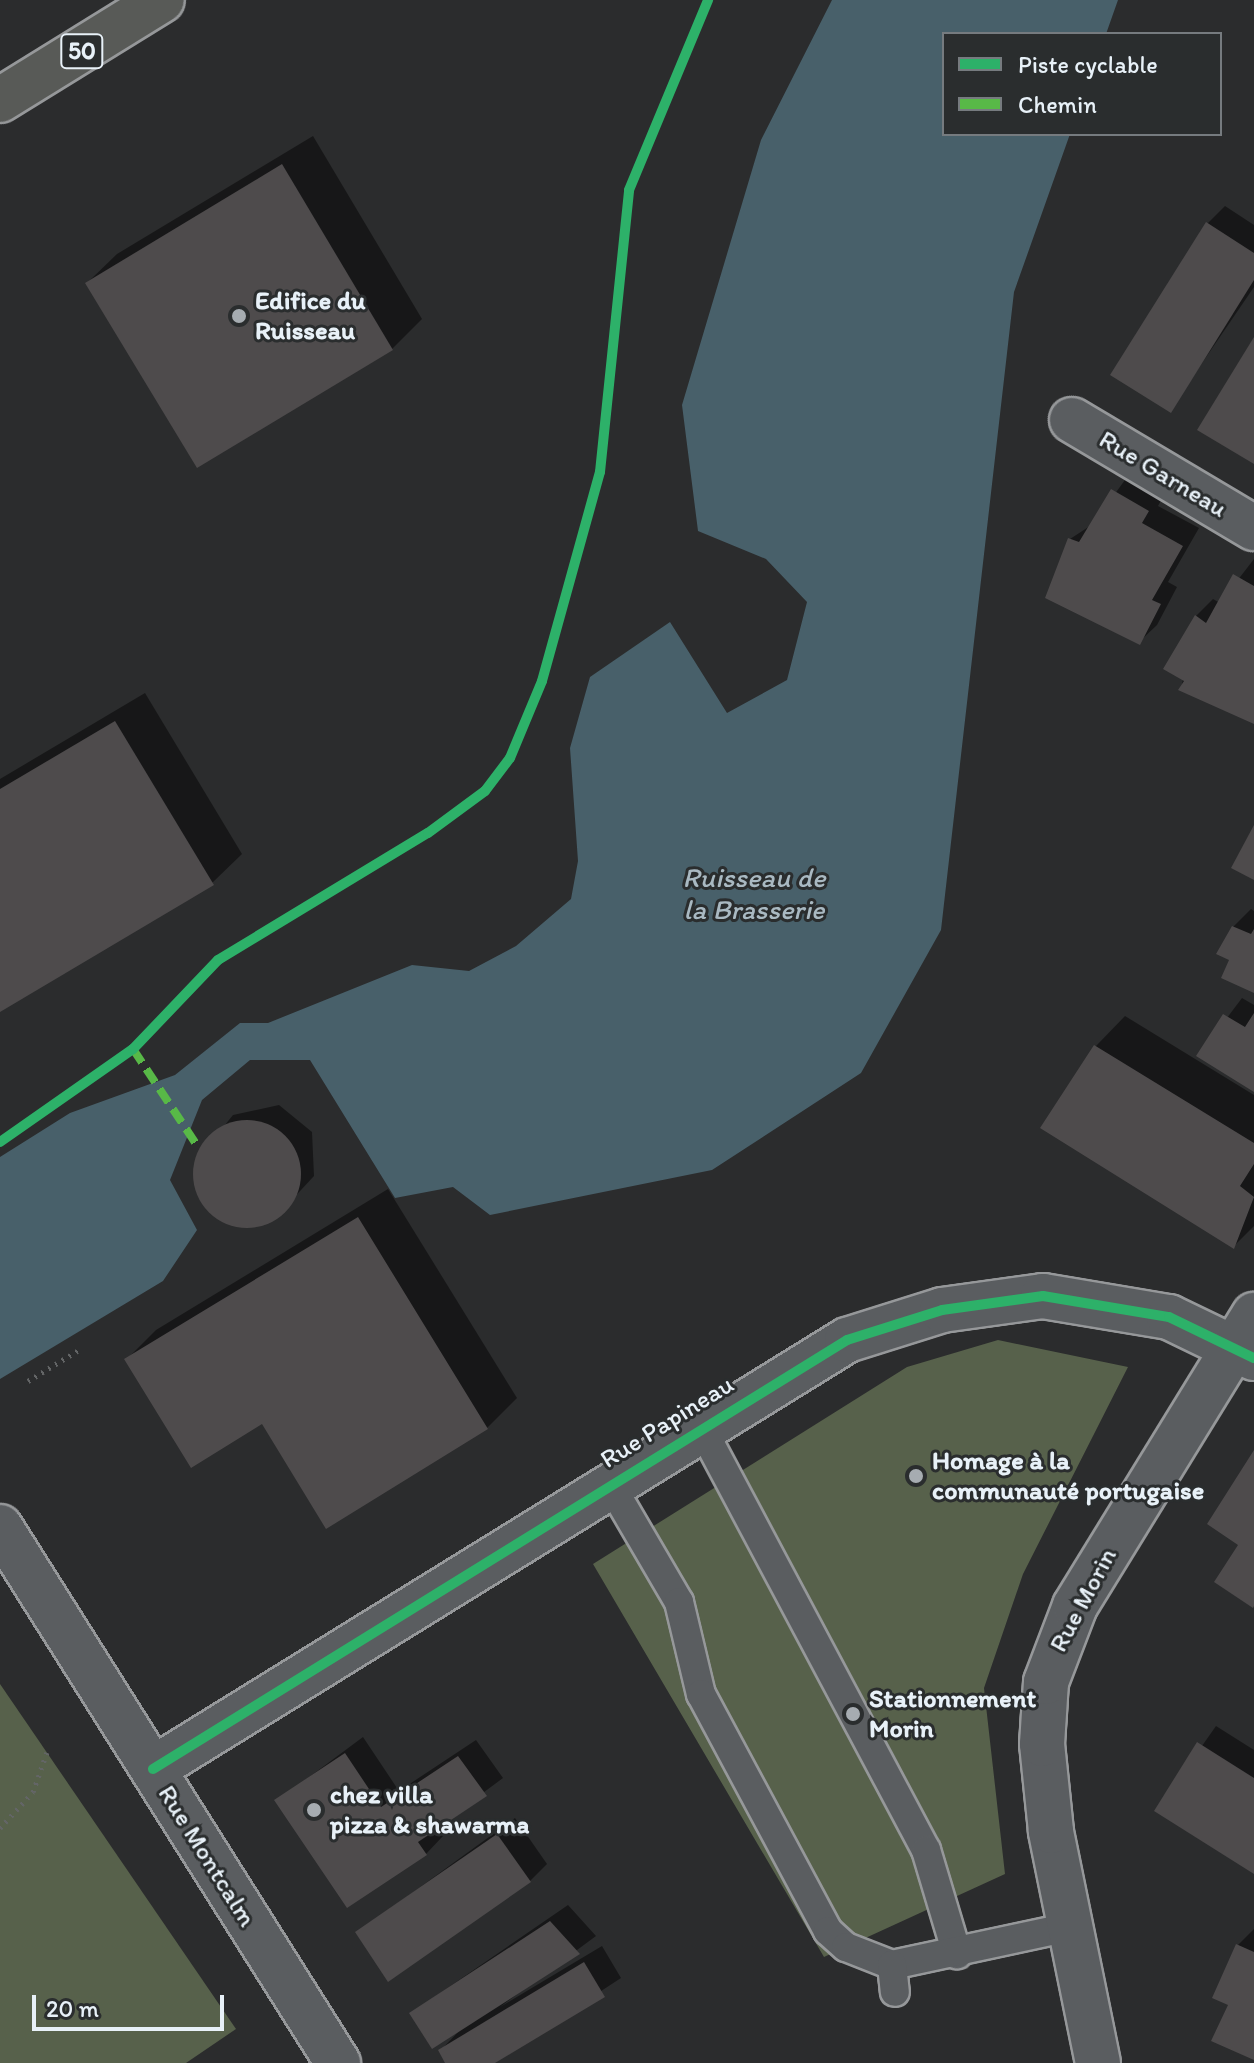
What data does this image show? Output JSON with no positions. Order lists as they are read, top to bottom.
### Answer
{
  "streets": {
    "highway": ["50"],
    "street": [
      "Rue Garneau",
      "Rue Papineau",
      "Rue Morin",
      "Rue Montcalm"
    ]
  },
  "crossings": [
    ["Rue Papineau", "Rue Morin"],
    ["Rue Papineau", "Rue Montcalm"]
  ],
  "water": ["Ruisseau de la Brasserie"],
  "places": [
    "Edifice du Ruisseau",
    "Homage à la communauté portugaise",
    "Stationnement Morin",
    "chez villa pizza & shawarma"
  ],
  "legend": ["Piste cyclable", "Chemin"],
  "scale_bar": "20 m"
}
